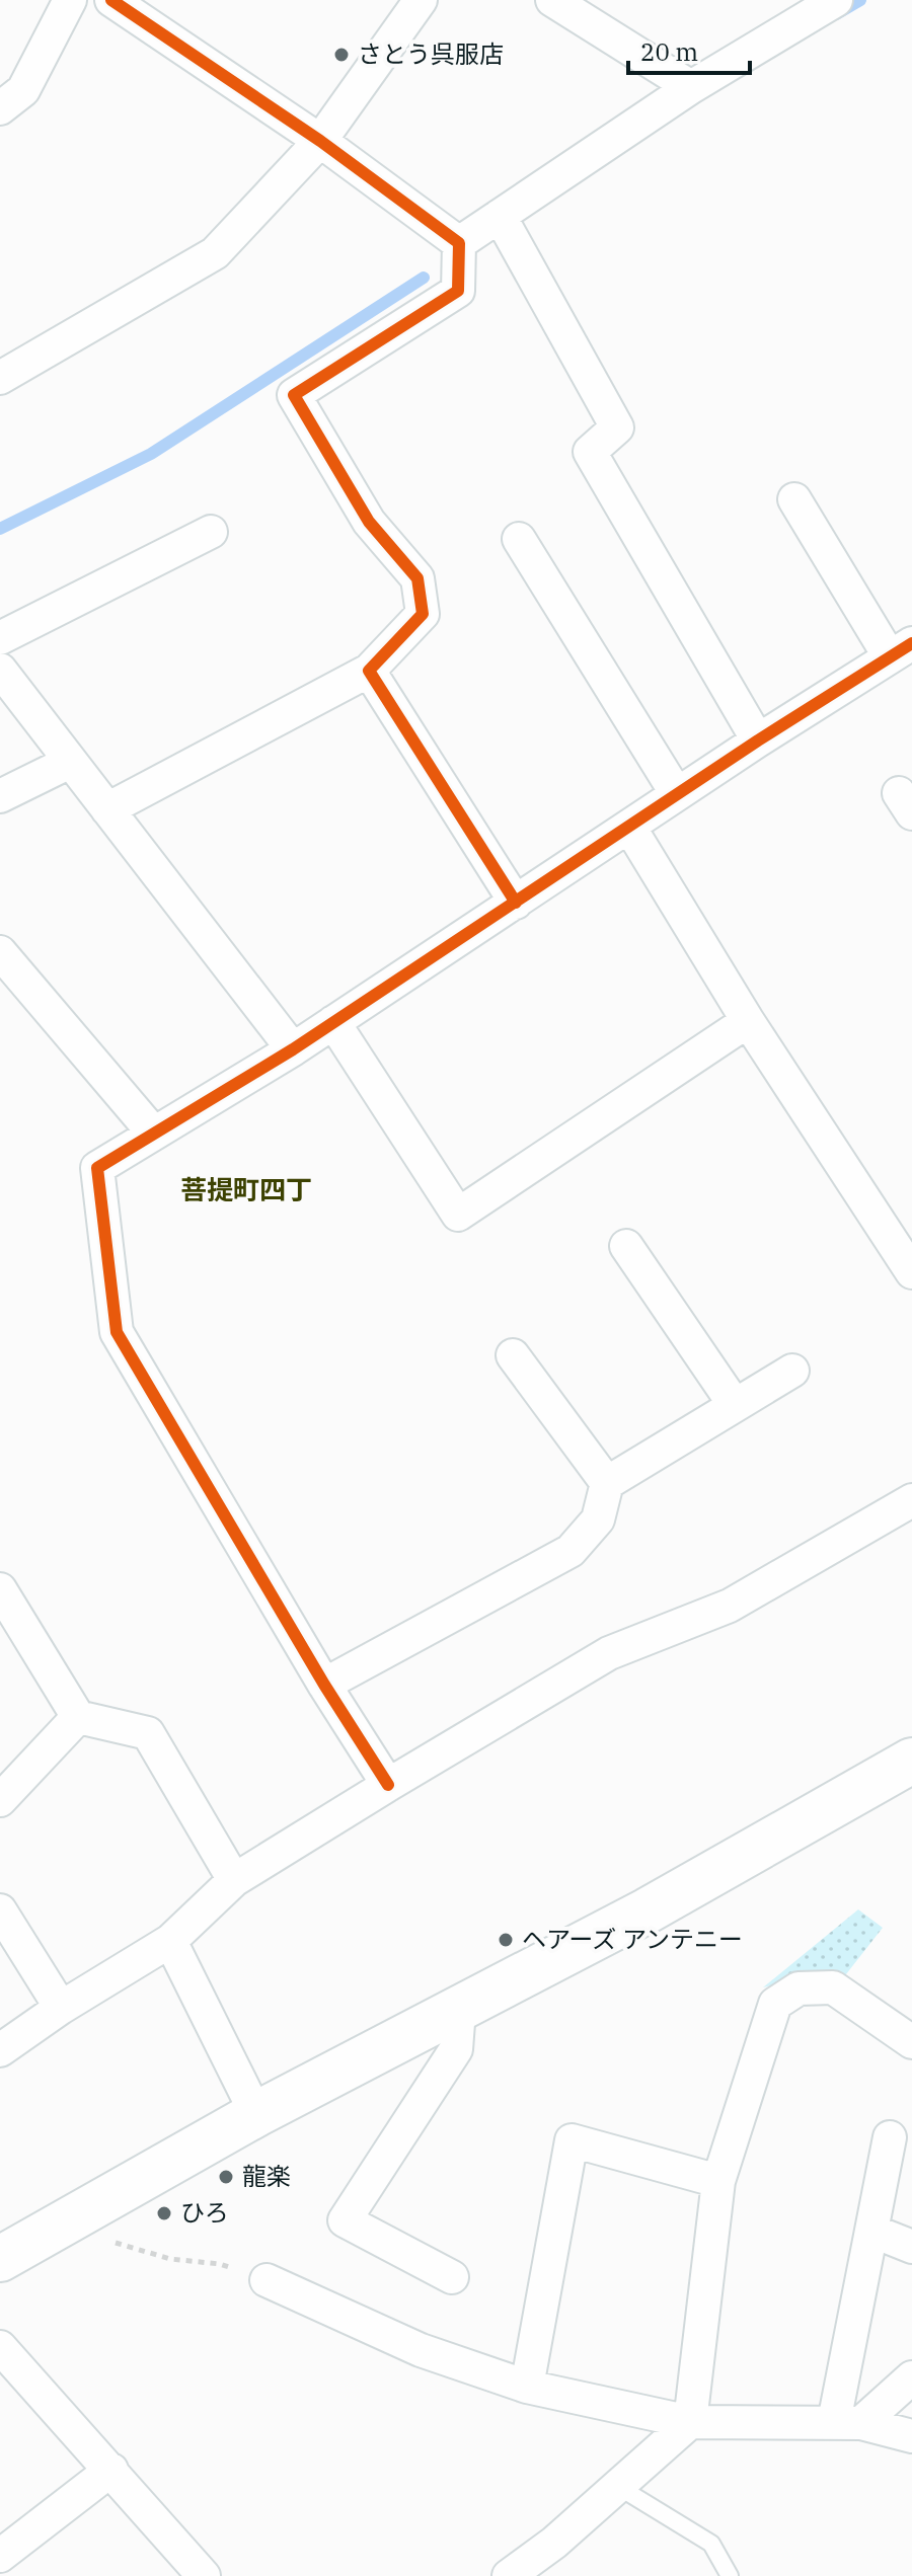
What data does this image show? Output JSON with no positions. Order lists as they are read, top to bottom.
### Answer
{
  "districts": ["菩提町四丁"],
  "places": [
    "さとう呉服店",
    "ヘアーズ アンテニー",
    "龍楽",
    "ひろ"
  ],
  "scale_bar": "20 m"
}
